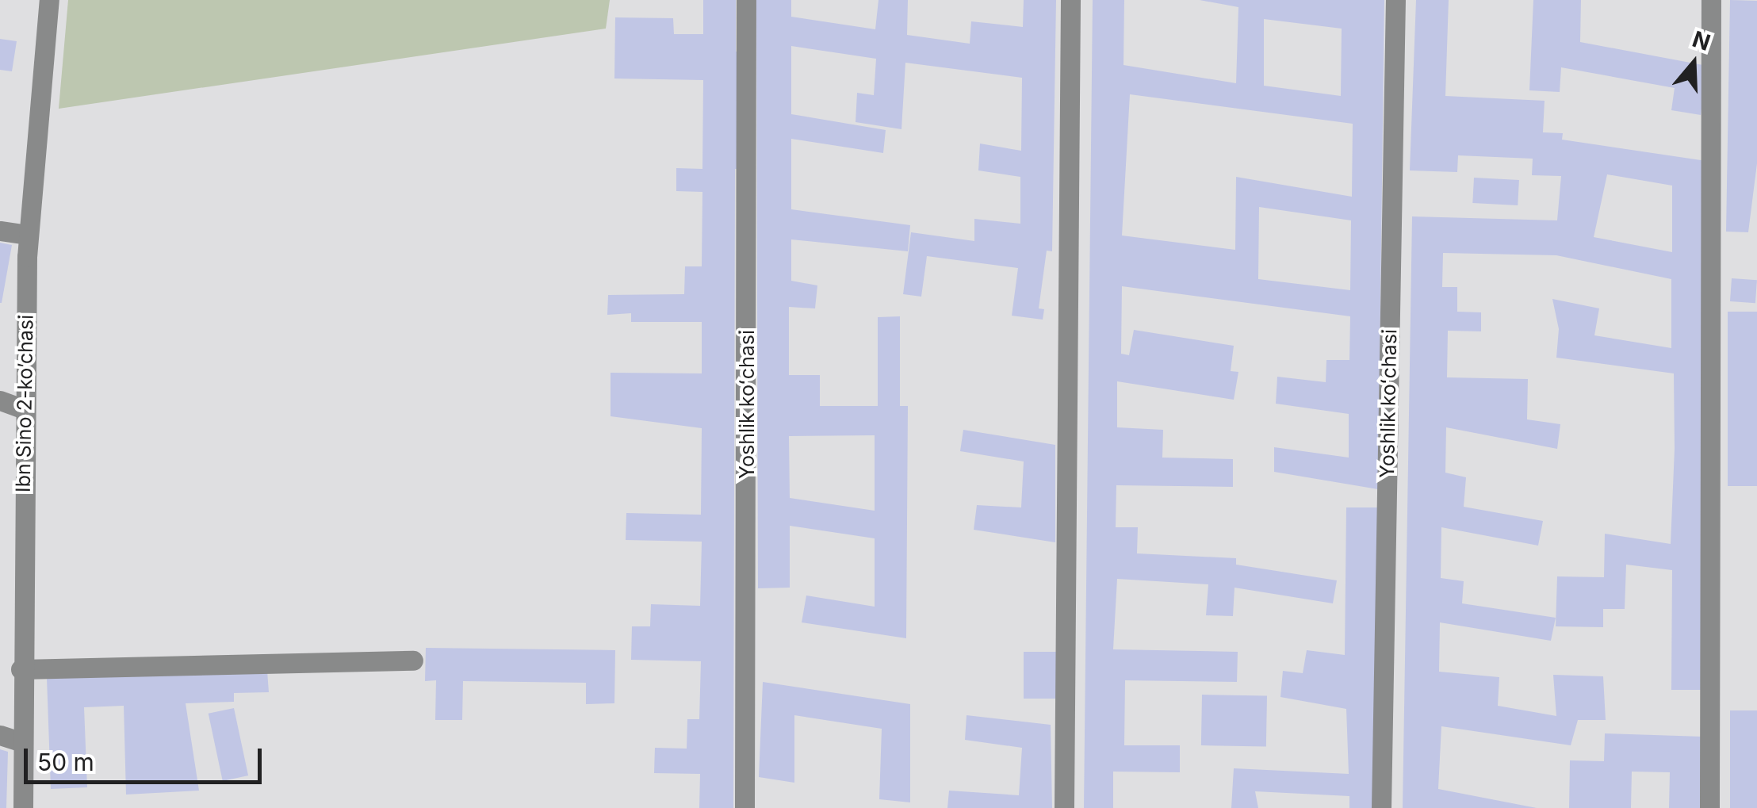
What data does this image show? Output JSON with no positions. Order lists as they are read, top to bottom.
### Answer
{
  "streets": {
    "street": ["Ibn Sino 2-koʼchasi", "Yoshlik koʻchasi"]
  },
  "scale_bar": "50 m",
  "north": "top"
}
